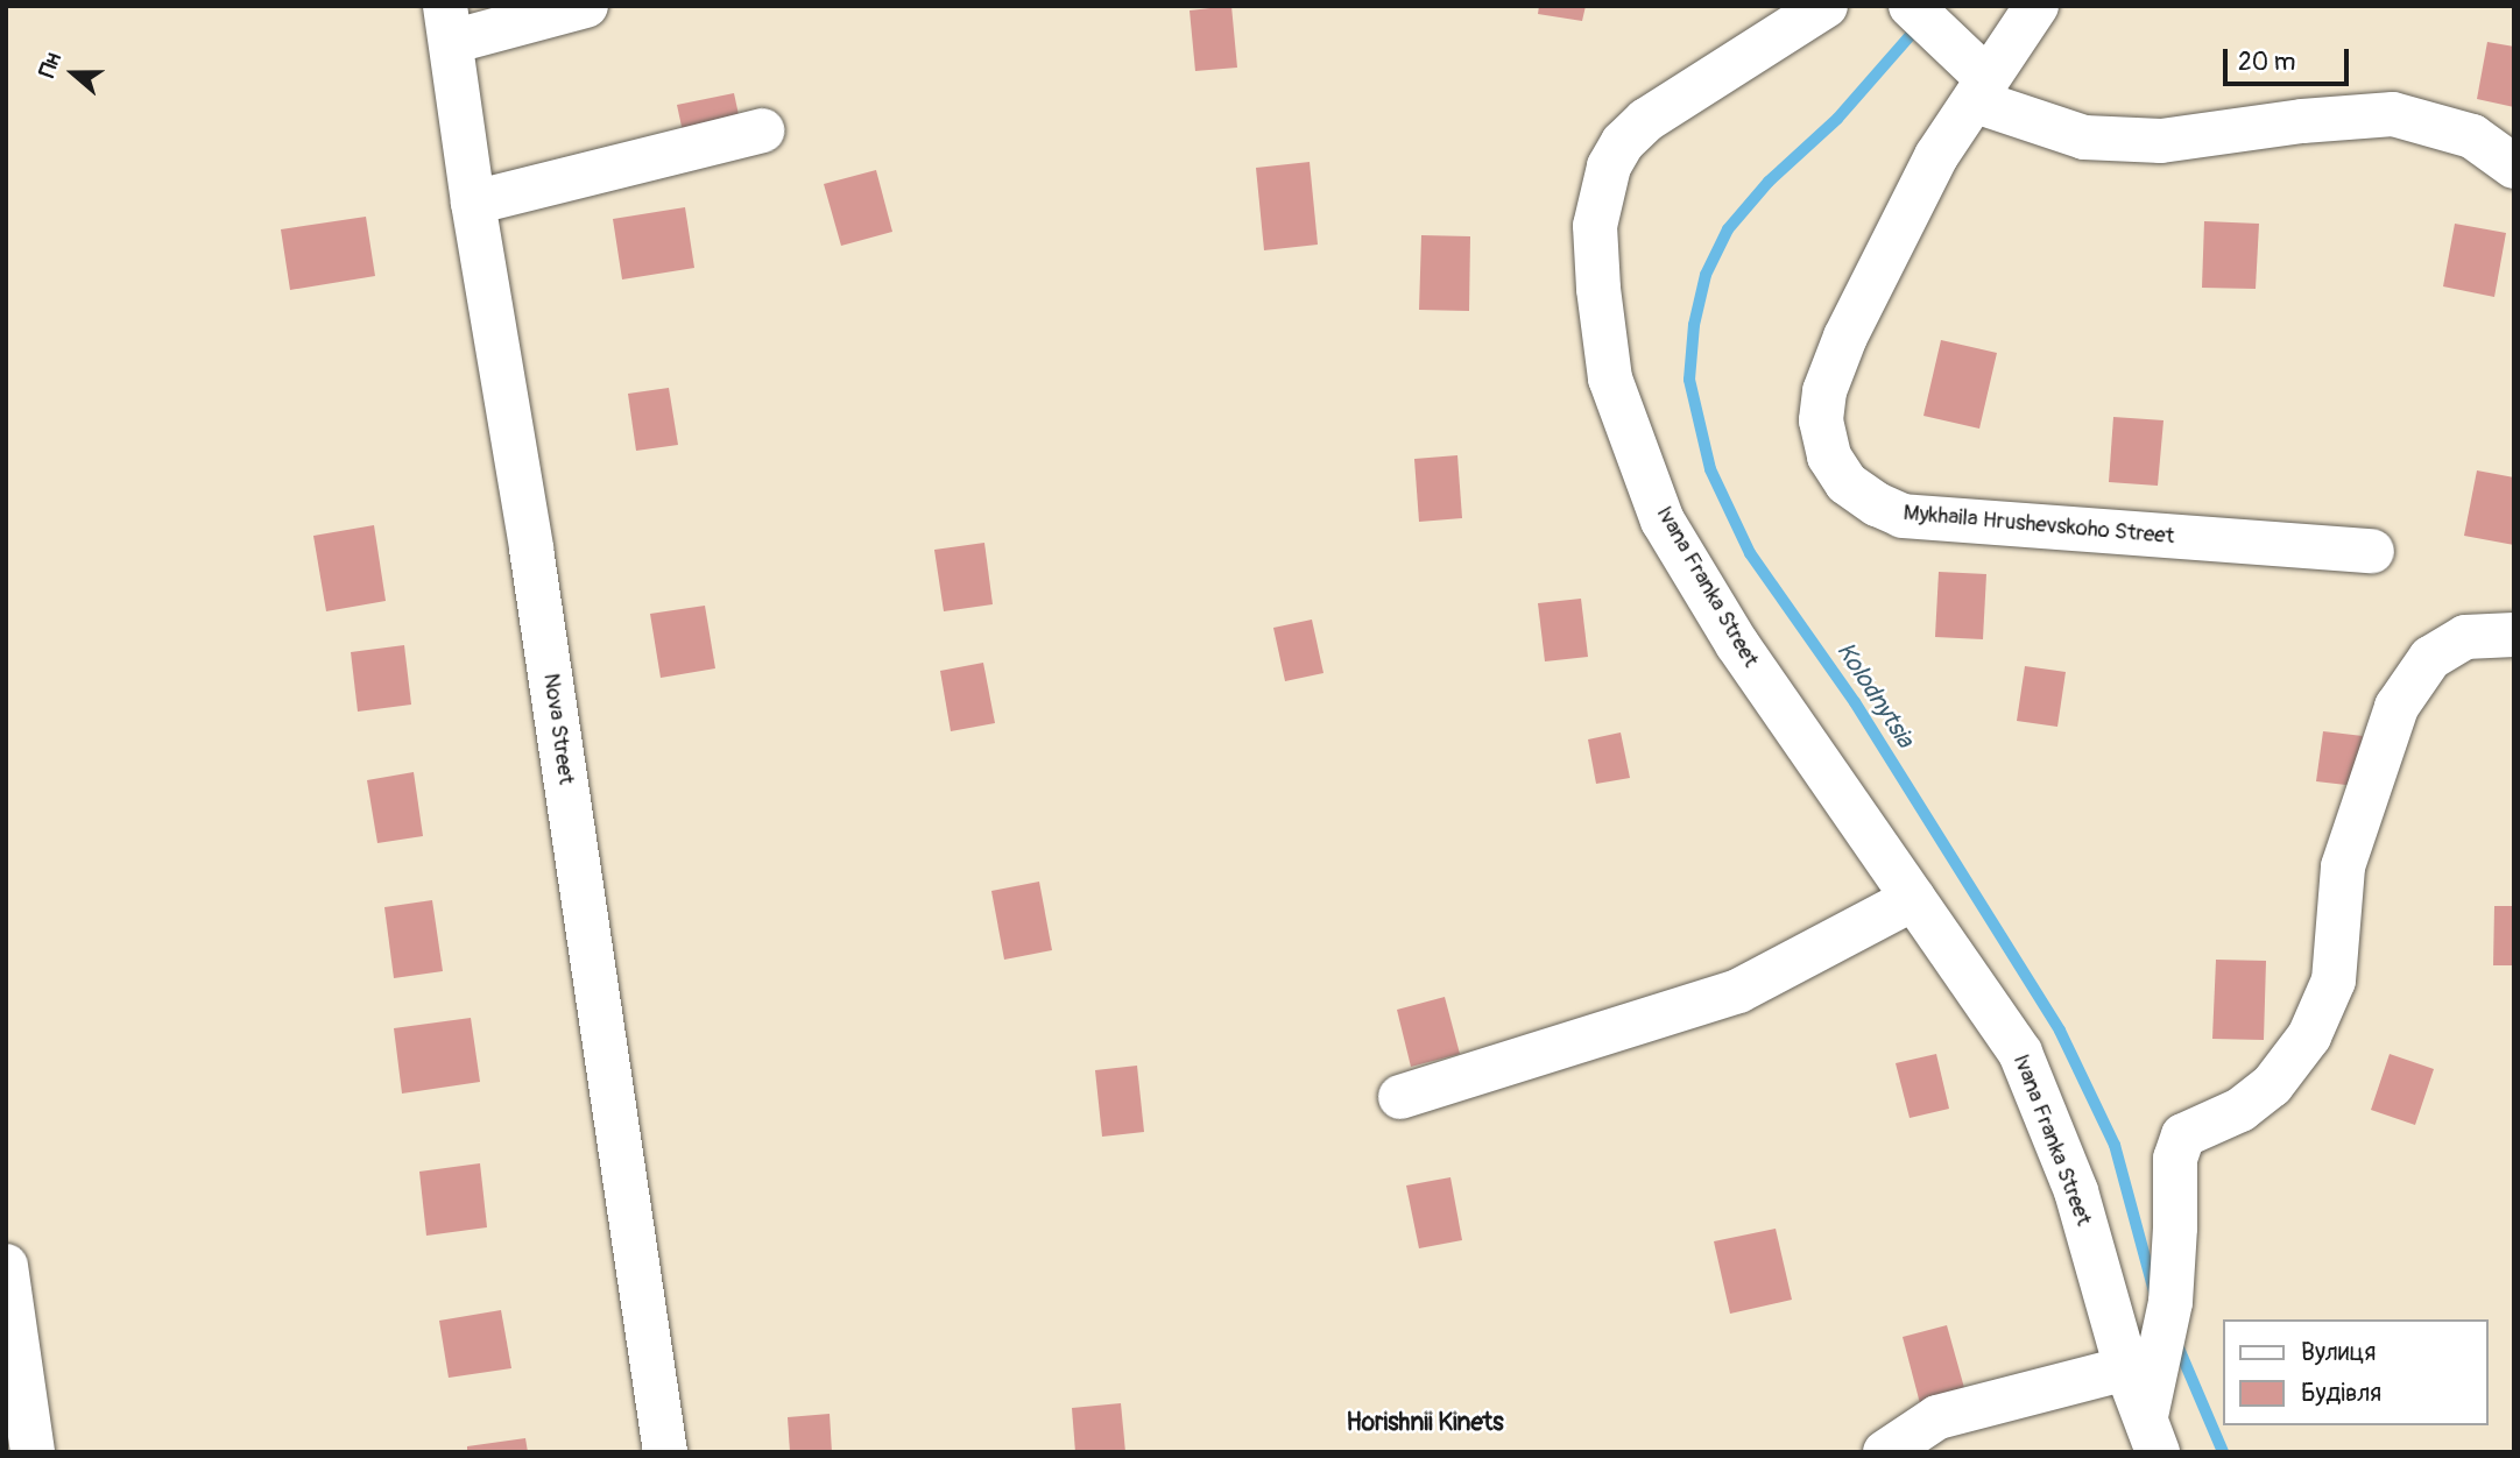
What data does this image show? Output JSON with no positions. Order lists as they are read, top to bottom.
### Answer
{
  "streets": {
    "street": ["Mykhaila Hrushevskoho Street", "Ivana Franka Street", "Nova Street"]
  },
  "districts": ["Horishnii Kinets"],
  "water": ["Kolodnytsia"],
  "legend": ["Вулиця", "Будівля"],
  "scale_bar": "20 m",
  "north": "left"
}
